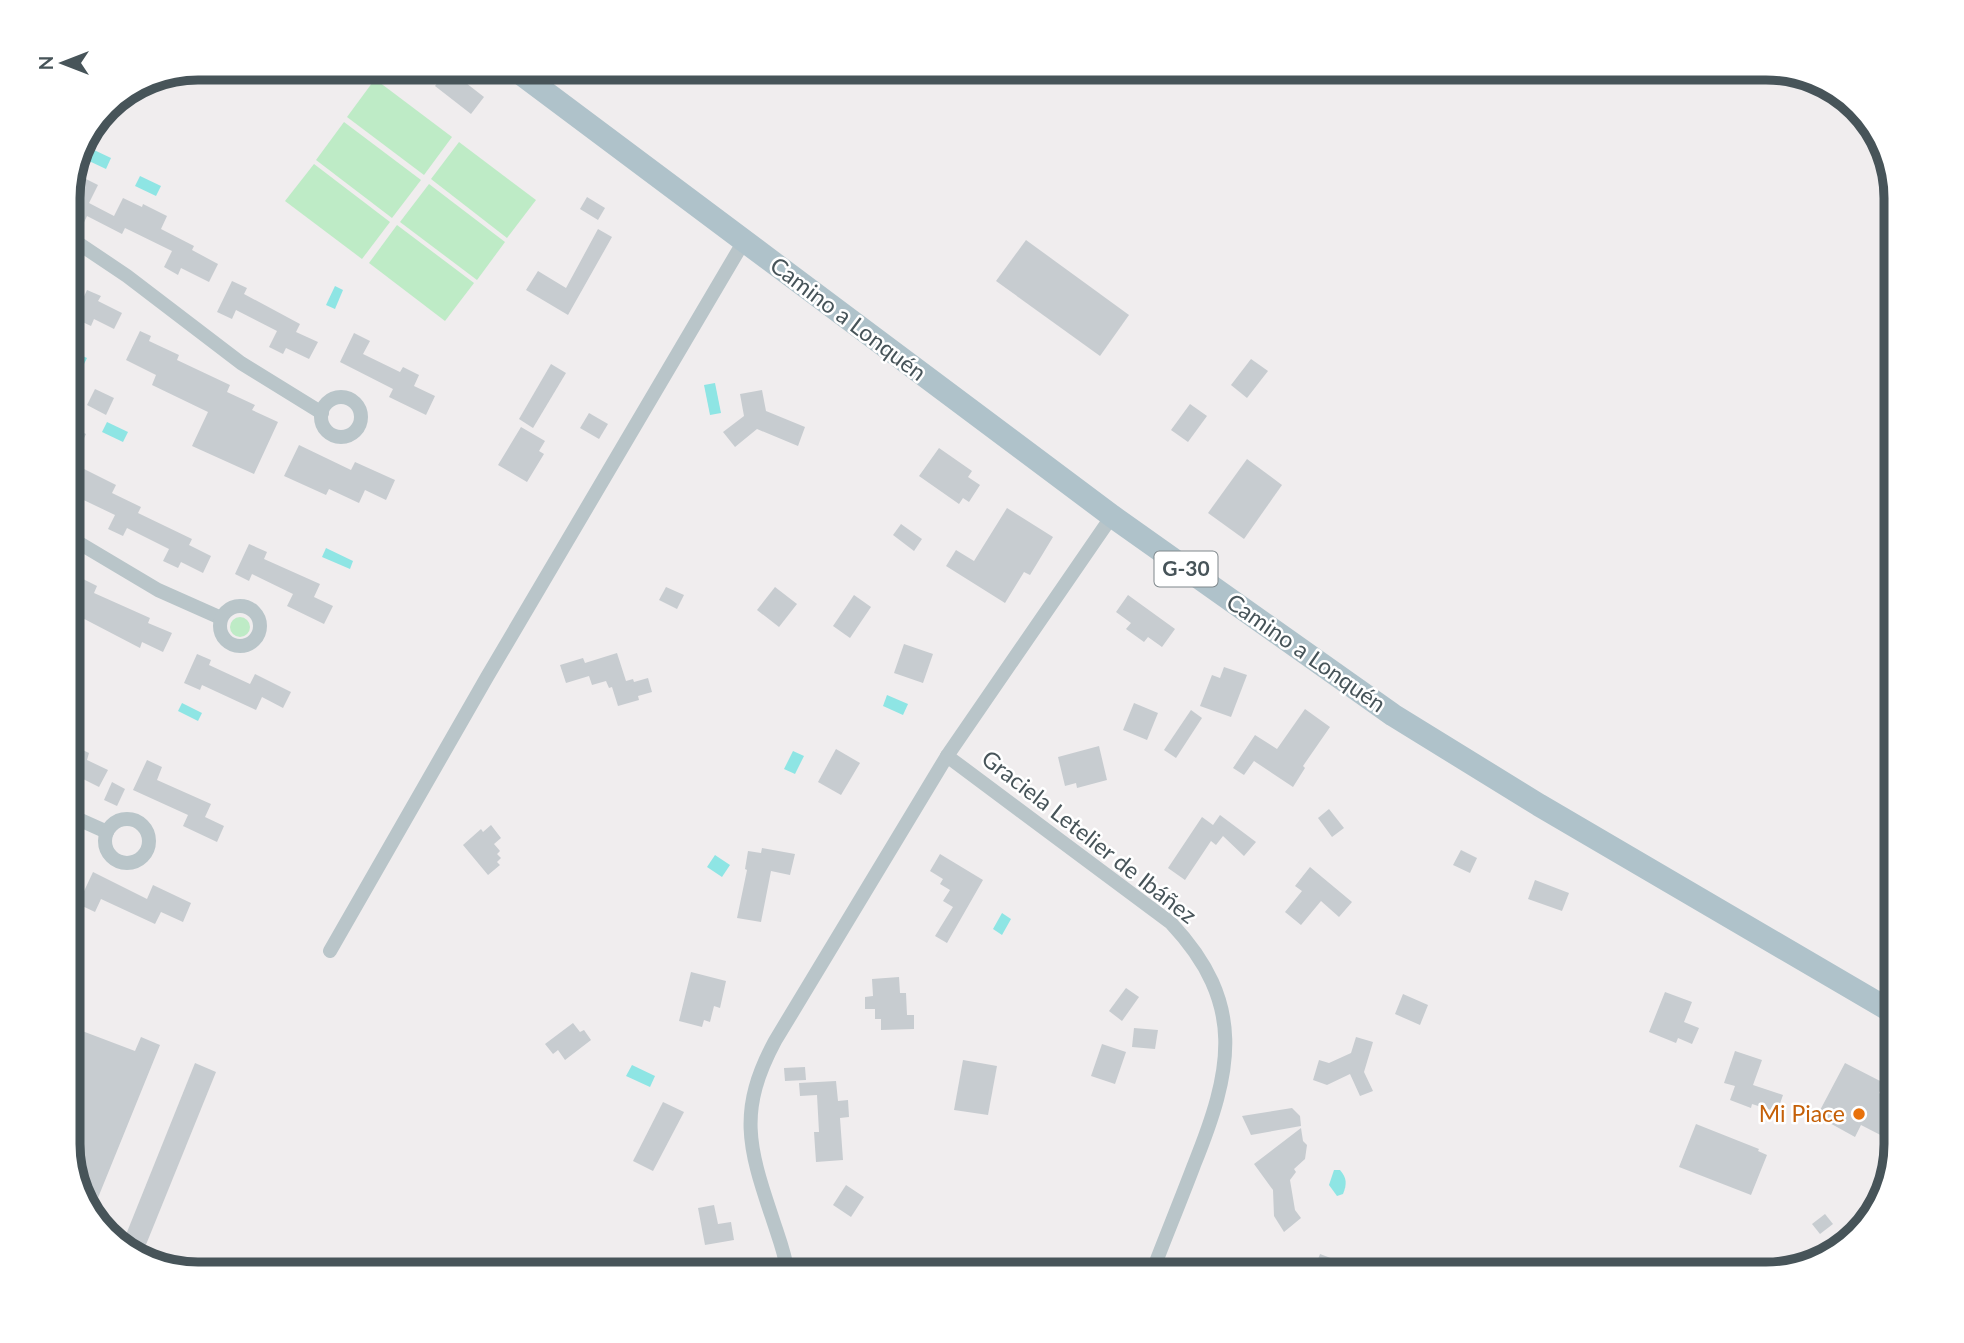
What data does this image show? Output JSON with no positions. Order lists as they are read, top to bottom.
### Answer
{
  "streets": {
    "main road": ["Camino a Lonquén", "G-30"],
    "street": ["Graciela Letelier de Ibáñez"]
  },
  "crossings": [
    ["Camino a Lonquén", "Graciela Letelier de Ibáñez"]
  ],
  "places": ["Mi Piace"],
  "north": "left"
}
